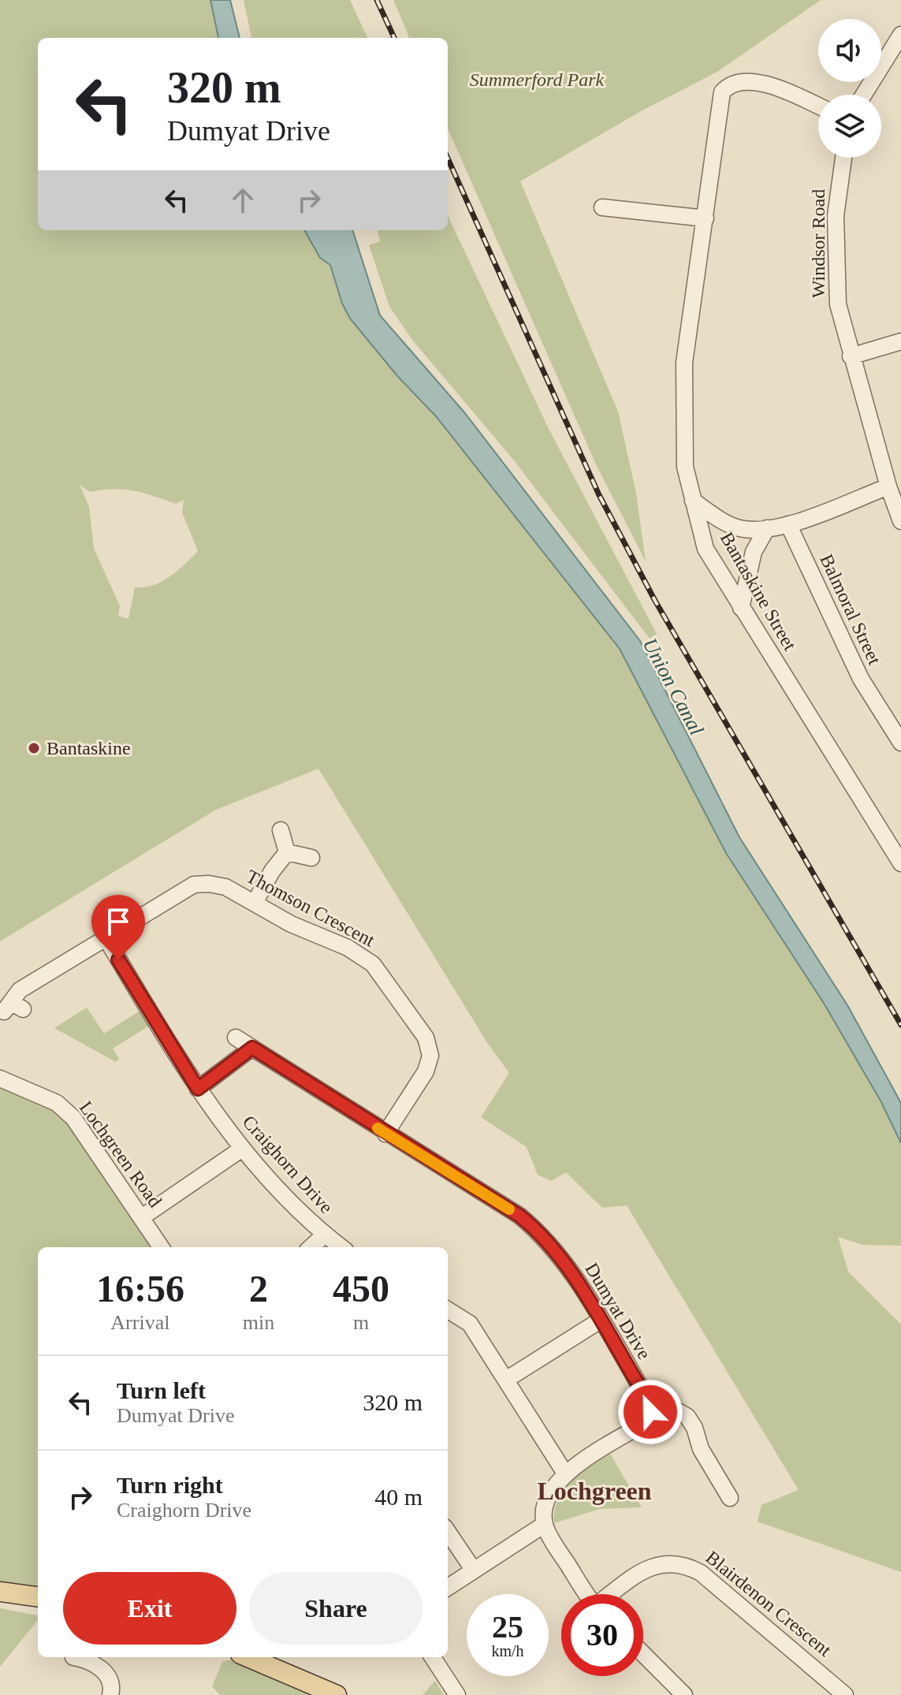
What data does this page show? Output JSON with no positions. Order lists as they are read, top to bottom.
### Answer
{
  "streets": {
    "street": [
      "Windsor Road",
      "Bantaskine Street",
      "Balmoral Street",
      "Thomson Crescent",
      "Lochgreen Road",
      "Craighorn Drive",
      "Dumyat Drive",
      "Blairdenon Crescent"
    ]
  },
  "crossings": [
    ["Thomson Crescent", "Craighorn Drive"],
    ["Thomson Crescent", "Dumyat Drive"]
  ],
  "districts": ["Lochgreen"],
  "water": ["Union Canal"],
  "parks": ["Summerford Park"],
  "places": ["Bantaskine"],
  "page": {
    "turn": ["320 m", "Dumyat Drive"],
    "eta": [
      "16:56",
      "Arrival",
      "2",
      "min",
      "450",
      "m"
    ],
    "list": [
      {
        "name": "Turn left",
        "note": "Dumyat Drive",
        "value": "320 m"
      },
      {
        "name": "Turn right",
        "note": "Craighorn Drive",
        "value": "40 m"
      }
    ],
    "buttons": ["Exit", "Share"],
    "speed": "25 km/h",
    "limit": "30"
  }
}
